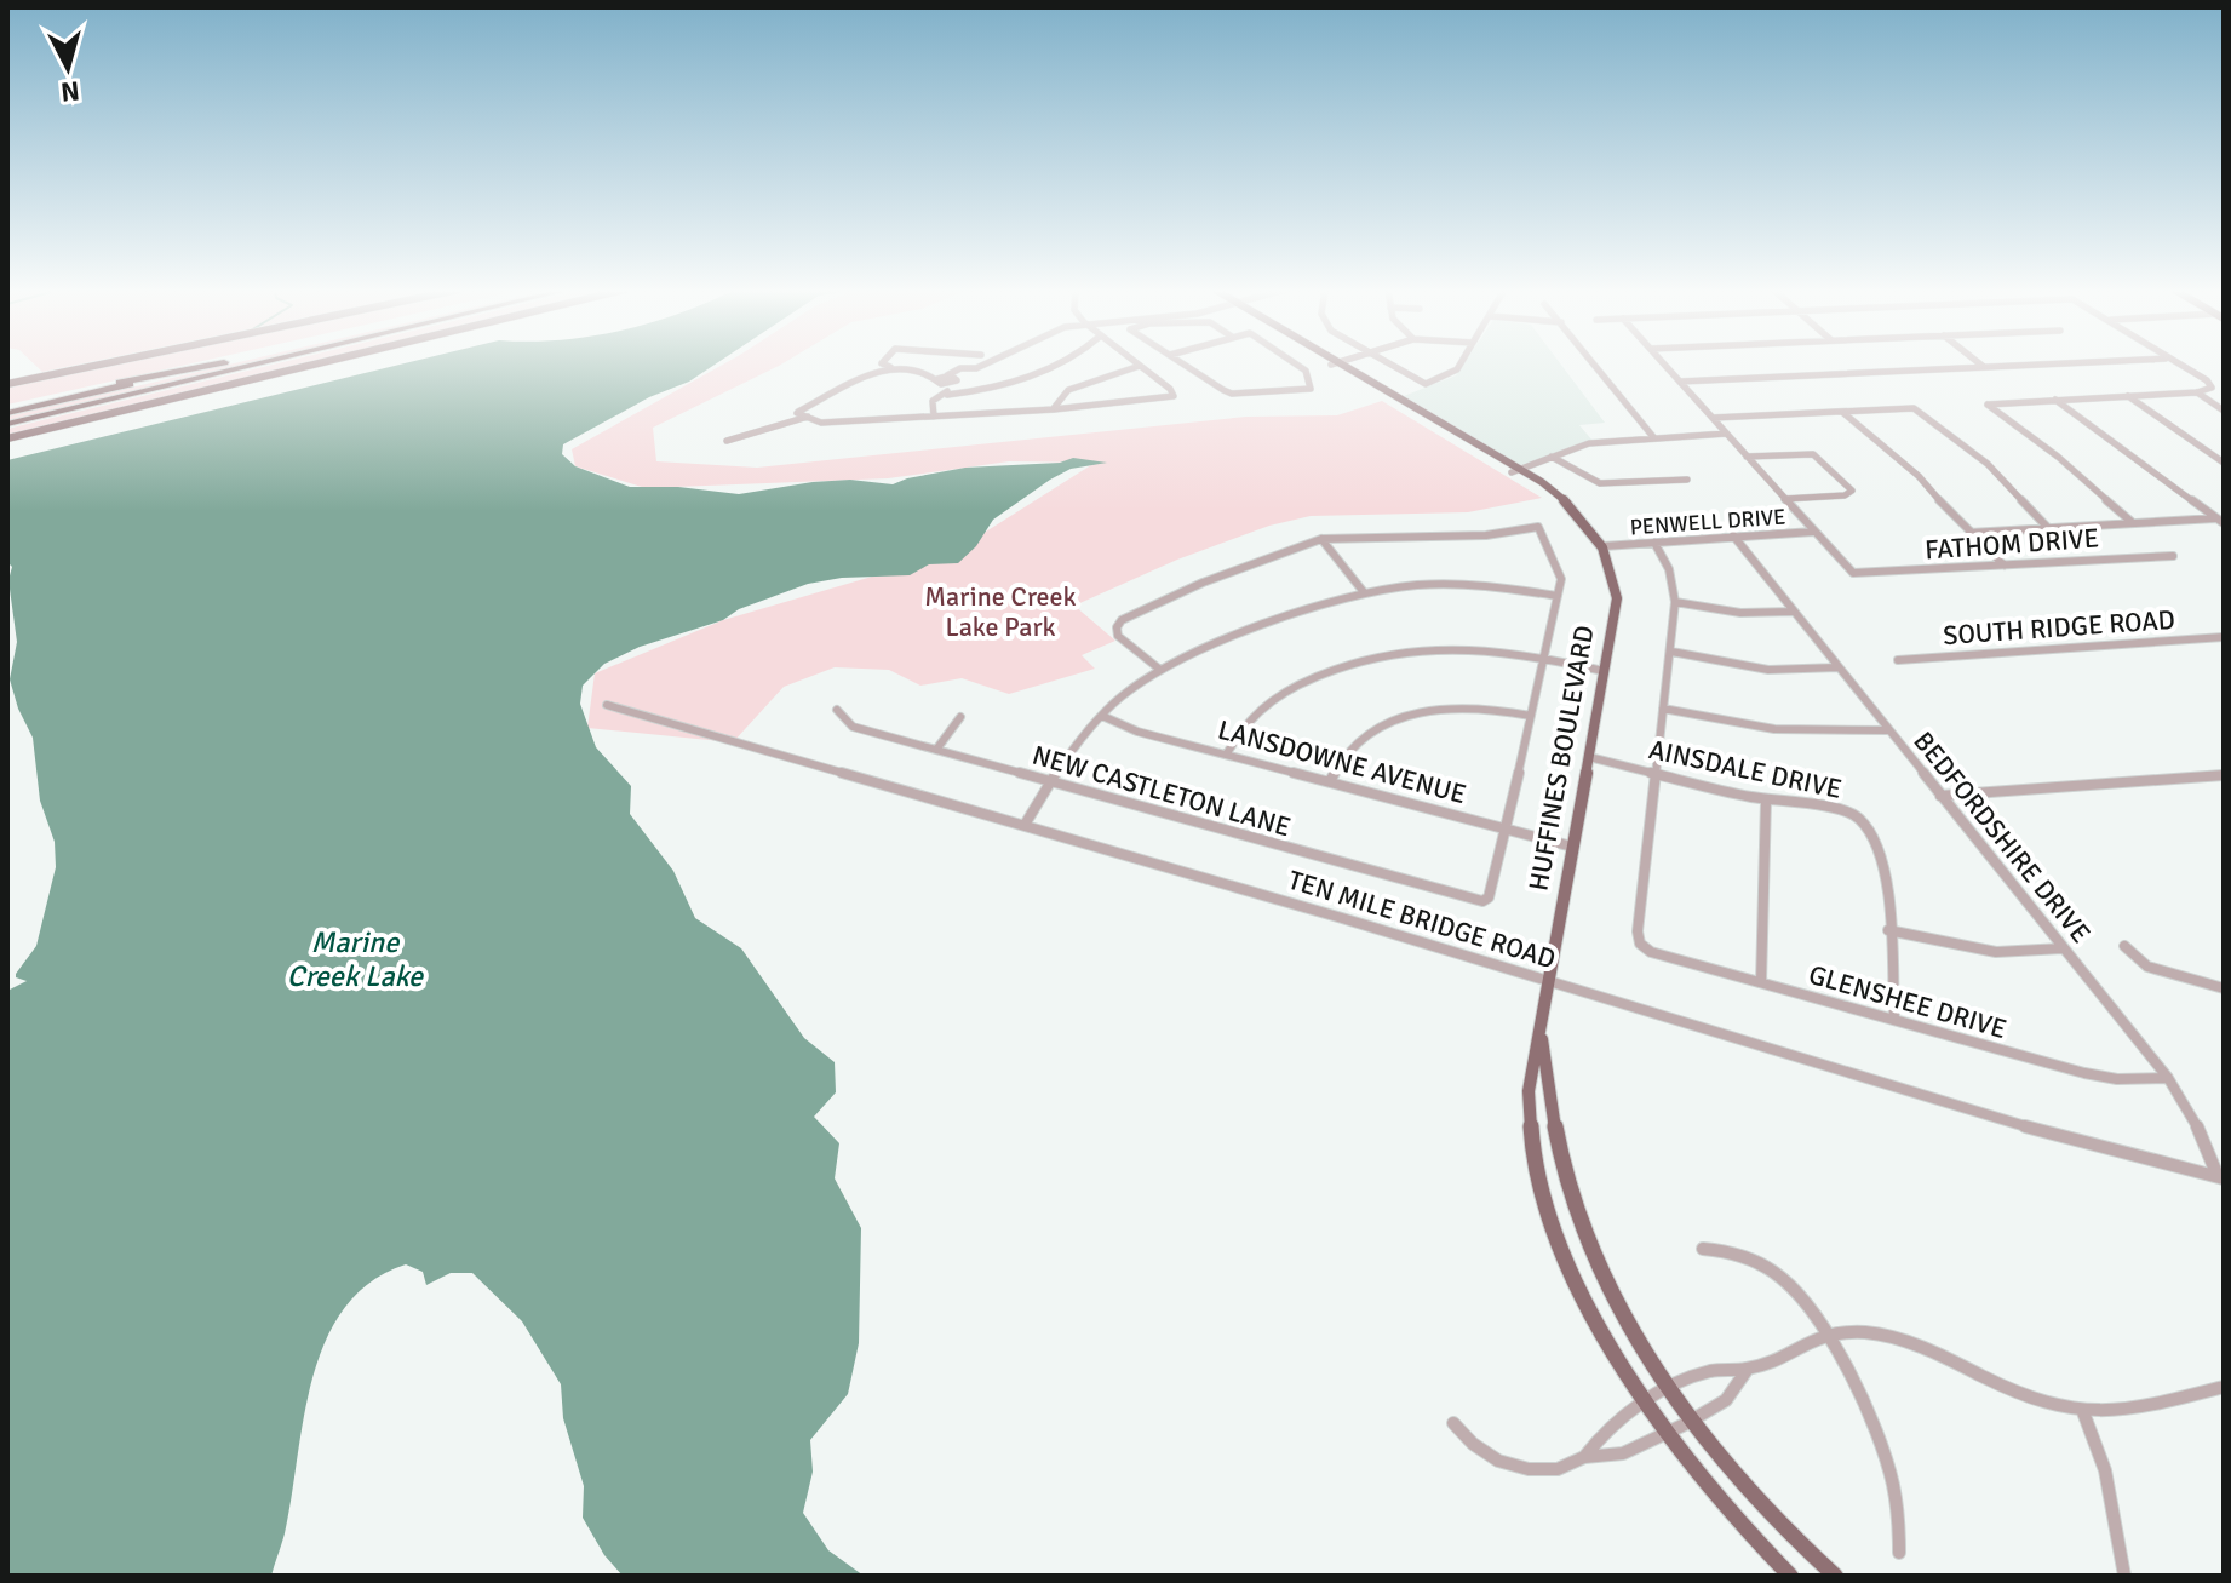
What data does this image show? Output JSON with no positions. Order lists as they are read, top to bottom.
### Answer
{
  "streets": {
    "main road": ["HUFFINES BOULEVARD"],
    "street": [
      "PENWELL DRIVE",
      "FATHOM DRIVE",
      "SOUTH RIDGE ROAD",
      "LANSDOWNE AVENUE",
      "AINSDALE DRIVE",
      "NEW CASTLETON LANE",
      "BEDFORDSHIRE DRIVE",
      "TEN MILE BRIDGE ROAD",
      "GLENSHEE DRIVE"
    ]
  },
  "crossings": [
    ["PENWELL DRIVE", "FATHOM DRIVE"],
    ["PENWELL DRIVE", "HUFFINES BOULEVARD"],
    ["PENWELL DRIVE", "BEDFORDSHIRE DRIVE"],
    ["HUFFINES BOULEVARD", "LANSDOWNE AVENUE"],
    ["HUFFINES BOULEVARD", "AINSDALE DRIVE"],
    ["HUFFINES BOULEVARD", "TEN MILE BRIDGE ROAD"],
    ["LANSDOWNE AVENUE", "NEW CASTLETON LANE"],
    ["AINSDALE DRIVE", "GLENSHEE DRIVE"],
    ["BEDFORDSHIRE DRIVE", "TEN MILE BRIDGE ROAD"],
    ["BEDFORDSHIRE DRIVE", "GLENSHEE DRIVE"]
  ],
  "water": ["Marine Creek Lake"],
  "parks": ["Marine Creek Lake Park"],
  "north": "bottom"
}
